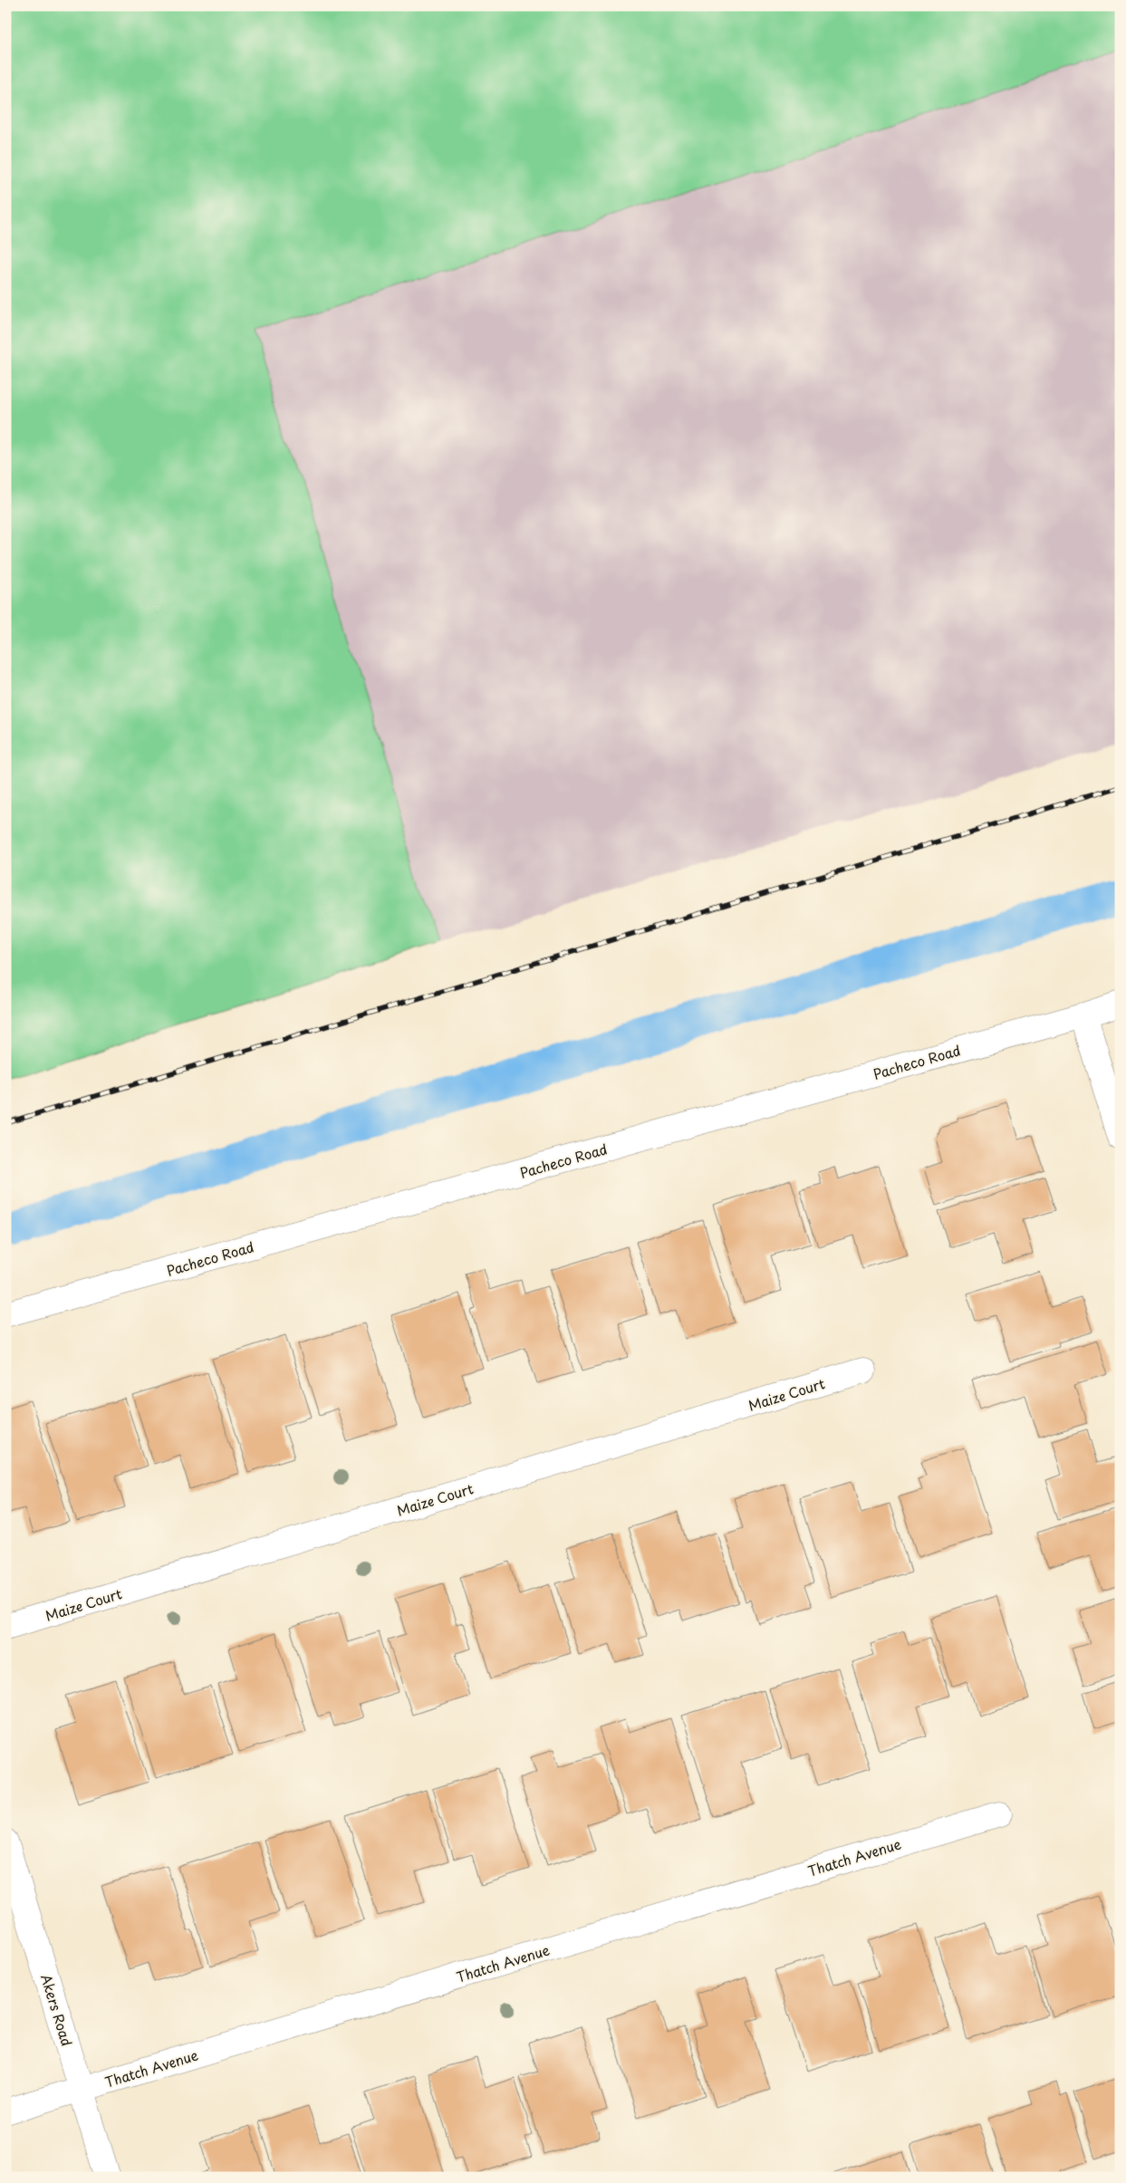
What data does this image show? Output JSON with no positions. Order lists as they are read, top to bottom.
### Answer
{
  "streets": {
    "street": [
      "Pacheco Road",
      "Maize Court",
      "Thatch Avenue",
      "Akers Road"
    ]
  },
  "crossings": [
    ["Thatch Avenue", "Akers Road"]
  ]
}
